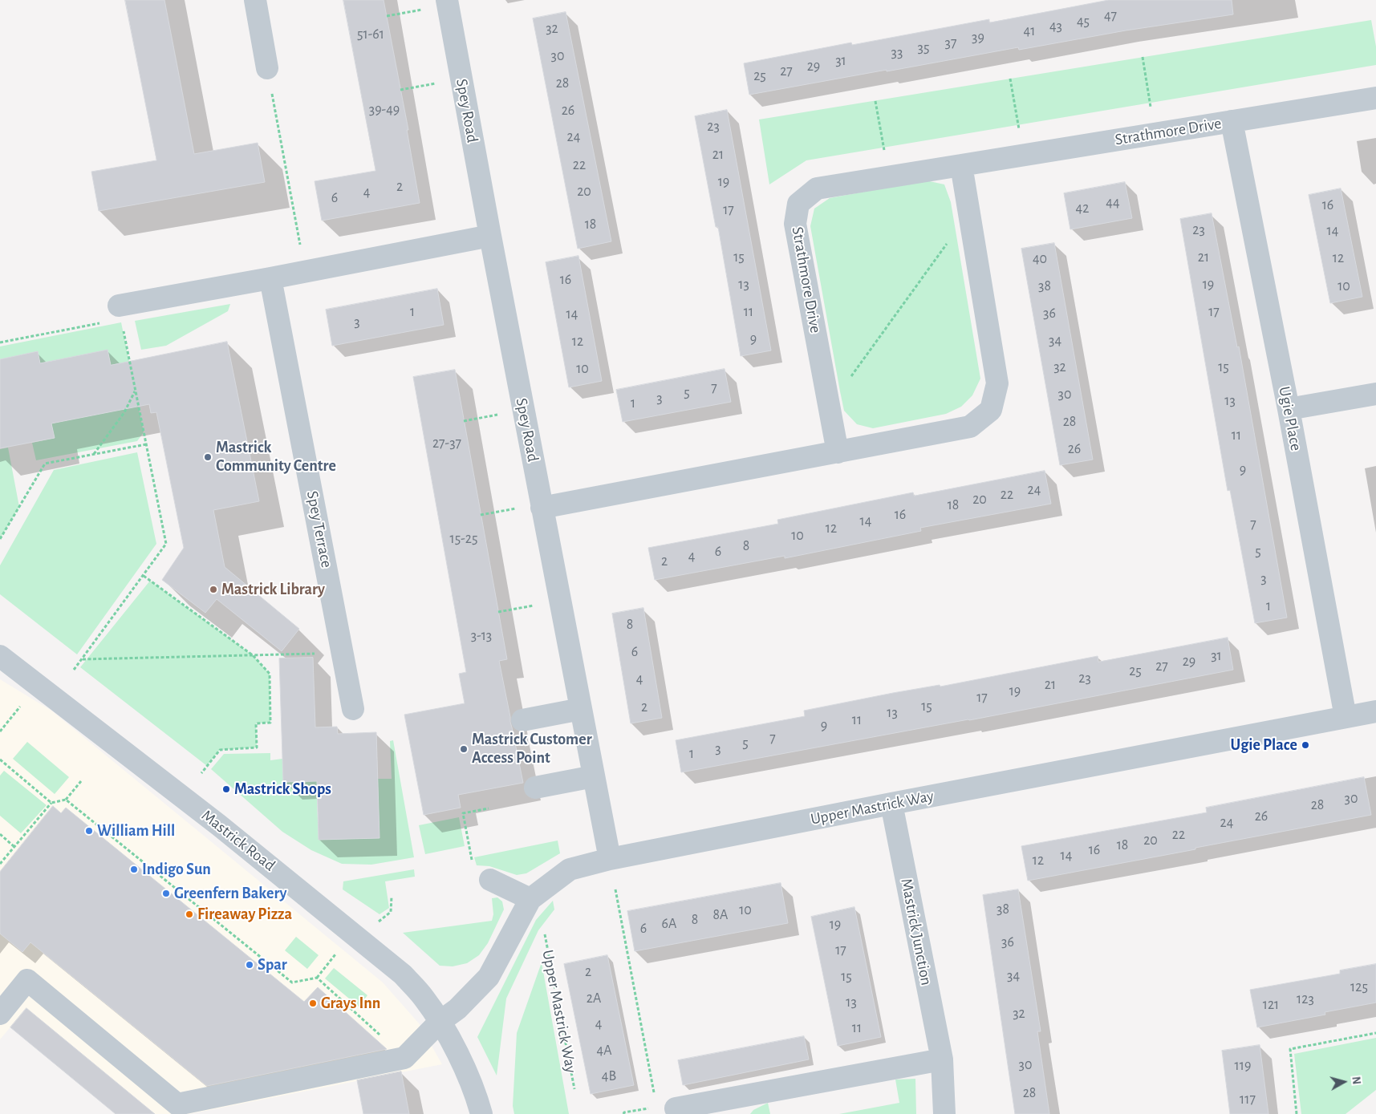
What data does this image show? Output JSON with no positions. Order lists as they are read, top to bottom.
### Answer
{
  "streets": {
    "street": [
      "Spey Road",
      "Strathmore Drive",
      "Ugie Place",
      "Spey Terrace",
      "Upper Mastrick Way",
      "Mastrick Road",
      "Mastrick Junction"
    ]
  },
  "crossings": [
    ["Spey Road", "Upper Mastrick Way"],
    ["Strathmore Drive", "Ugie Place"],
    ["Ugie Place", "Upper Mastrick Way"],
    ["Upper Mastrick Way", "Mastrick Road"],
    ["Upper Mastrick Way", "Mastrick Junction"]
  ],
  "places": [
    "Mastrick Community Centre",
    "Mastrick Library",
    "Ugie Place",
    "Mastrick Customer Access Point",
    "Mastrick Shops",
    "William Hill",
    "Indigo Sun",
    "Greenfern Bakery",
    "Fireaway Pizza",
    "Spar",
    "Grays Inn"
  ],
  "house_numbers": [
    "47",
    "45",
    "43",
    "32",
    "41",
    "51-61",
    "39",
    "37",
    "35",
    "33",
    "30",
    "31",
    "29",
    "27",
    "25",
    "28",
    "39-49",
    "26",
    "23",
    "24",
    "21",
    "22",
    "19",
    "2",
    "20",
    "4",
    "6",
    "44",
    "16",
    "42",
    "17",
    "18",
    "23",
    "14",
    "15",
    "21",
    "12",
    "40",
    "16",
    "13",
    "19",
    "38",
    "10",
    "1",
    "11",
    "17",
    "36",
    "14",
    "3",
    "9",
    "34",
    "12",
    "32",
    "15",
    "10",
    "7",
    "5",
    "30",
    "3",
    "13",
    "1",
    "28",
    "11",
    "27-37",
    "26",
    "9",
    "24",
    "22",
    "20",
    "18",
    "16",
    "14",
    "7",
    "12",
    "10",
    "15-25",
    "8",
    "6",
    "5",
    "4",
    "2",
    "3",
    "1",
    "8",
    "3-13",
    "6",
    "31",
    "29",
    "27",
    "25",
    "23",
    "4",
    "21",
    "19",
    "17",
    "15",
    "2",
    "13",
    "11",
    "9",
    "7",
    "5",
    "3",
    "1",
    "30",
    "28",
    "26",
    "24",
    "22",
    "20",
    "18",
    "16",
    "14",
    "12",
    "38",
    "10",
    "8A",
    "8",
    "6A",
    "19",
    "6",
    "36",
    "17",
    "2",
    "34",
    "15",
    "125",
    "2A",
    "123",
    "13",
    "121",
    "32",
    "4",
    "11",
    "4A",
    "30",
    "119",
    "4B",
    "28",
    "117"
  ],
  "north": "right"
}
